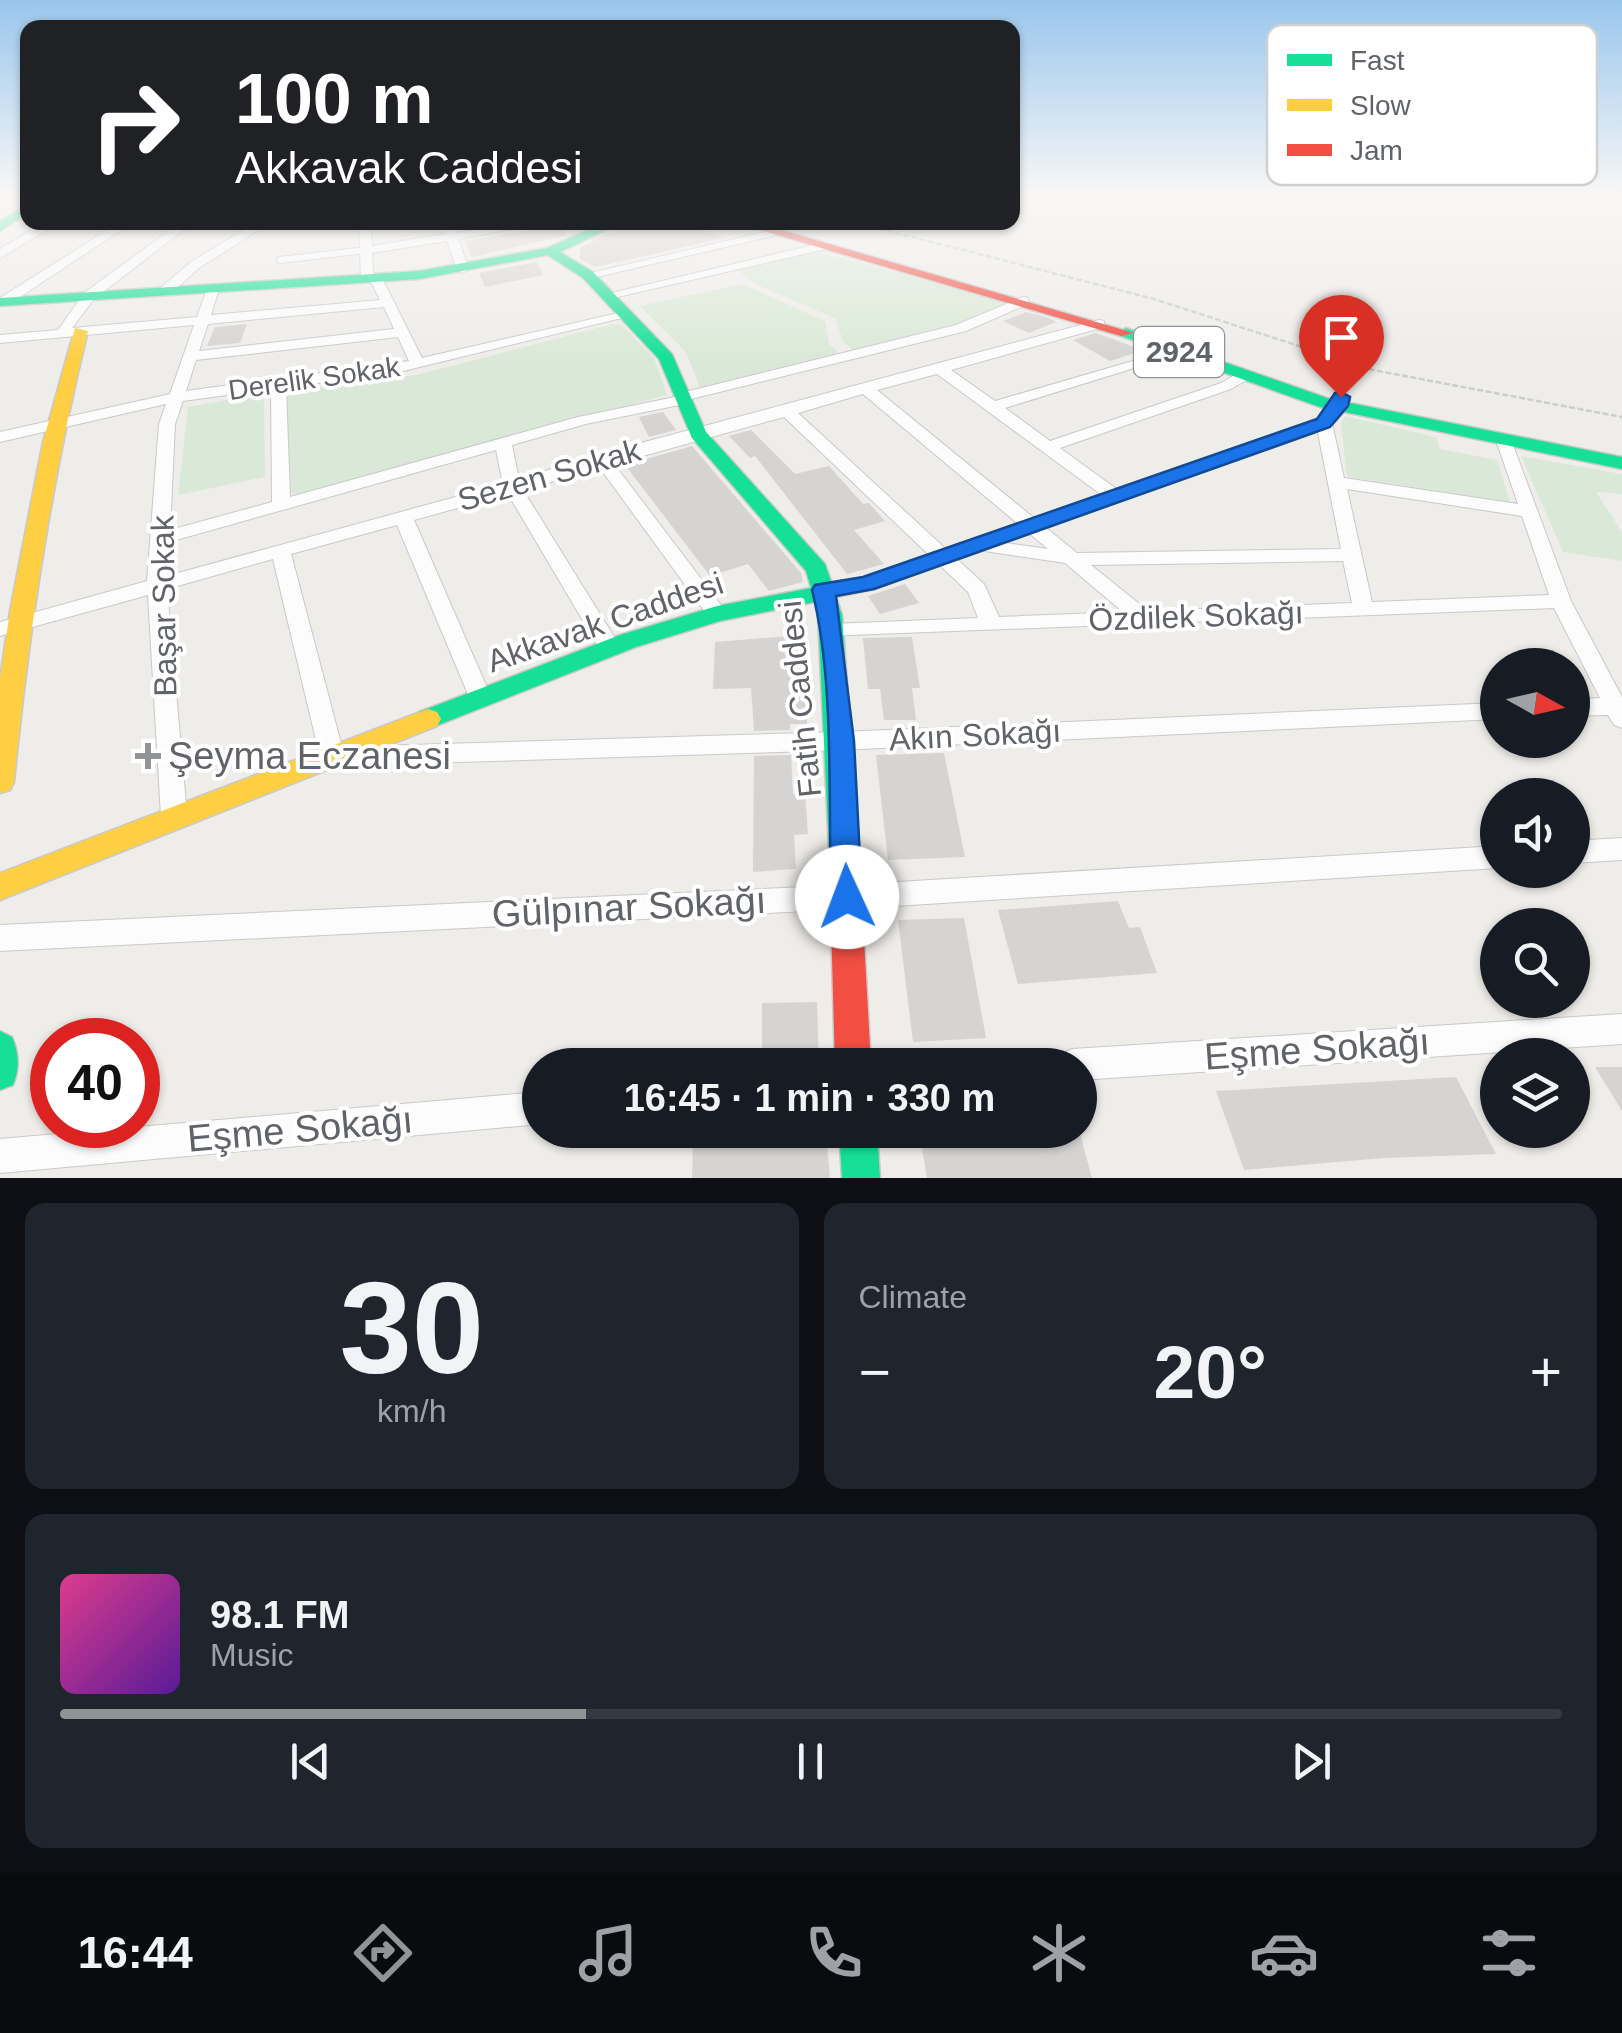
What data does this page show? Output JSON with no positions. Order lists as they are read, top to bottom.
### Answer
{
  "streets": {
    "street": [
      "2924",
      "Derelik Sokak",
      "Sezen Sokak",
      "Başar Sokak",
      "Özdilek Sokağı",
      "Akkavak Caddesi",
      "Fatih Caddesi",
      "Akın Sokağı",
      "Gülpınar Sokağı",
      "Eşme Sokağı"
    ]
  },
  "crossings": [
    ["2924", "Sezen Sokak"],
    ["2924", "Akkavak Caddesi"],
    ["Derelik Sokak", "Başar Sokak"],
    ["Derelik Sokak", "Fatih Caddesi"],
    ["Sezen Sokak", "Başar Sokak"],
    ["Sezen Sokak", "Fatih Caddesi"],
    ["Başar Sokak", "Akkavak Caddesi"],
    ["Özdilek Sokağı", "Fatih Caddesi"],
    ["Akkavak Caddesi", "Fatih Caddesi"],
    ["Akkavak Caddesi", "Akın Sokağı"],
    ["Fatih Caddesi", "Akın Sokağı"],
    ["Fatih Caddesi", "Gülpınar Sokağı"]
  ],
  "places": {
    "health": ["Şeyma Eczanesi"]
  },
  "legend": ["Fast", "Slow", "Jam"],
  "north": "right",
  "page": {
    "turn": ["100 m", "Akkavak Caddesi"],
    "limit": "40",
    "trip": "16:45 · 1 min · 330 m",
    "tile": [
      ["30", "km/h"],
      "Climate"
    ],
    "heat": ["−", "20°", "+"],
    "song": ["98.1 FM", "Music"],
    "tabs": "16:44"
  }
}
